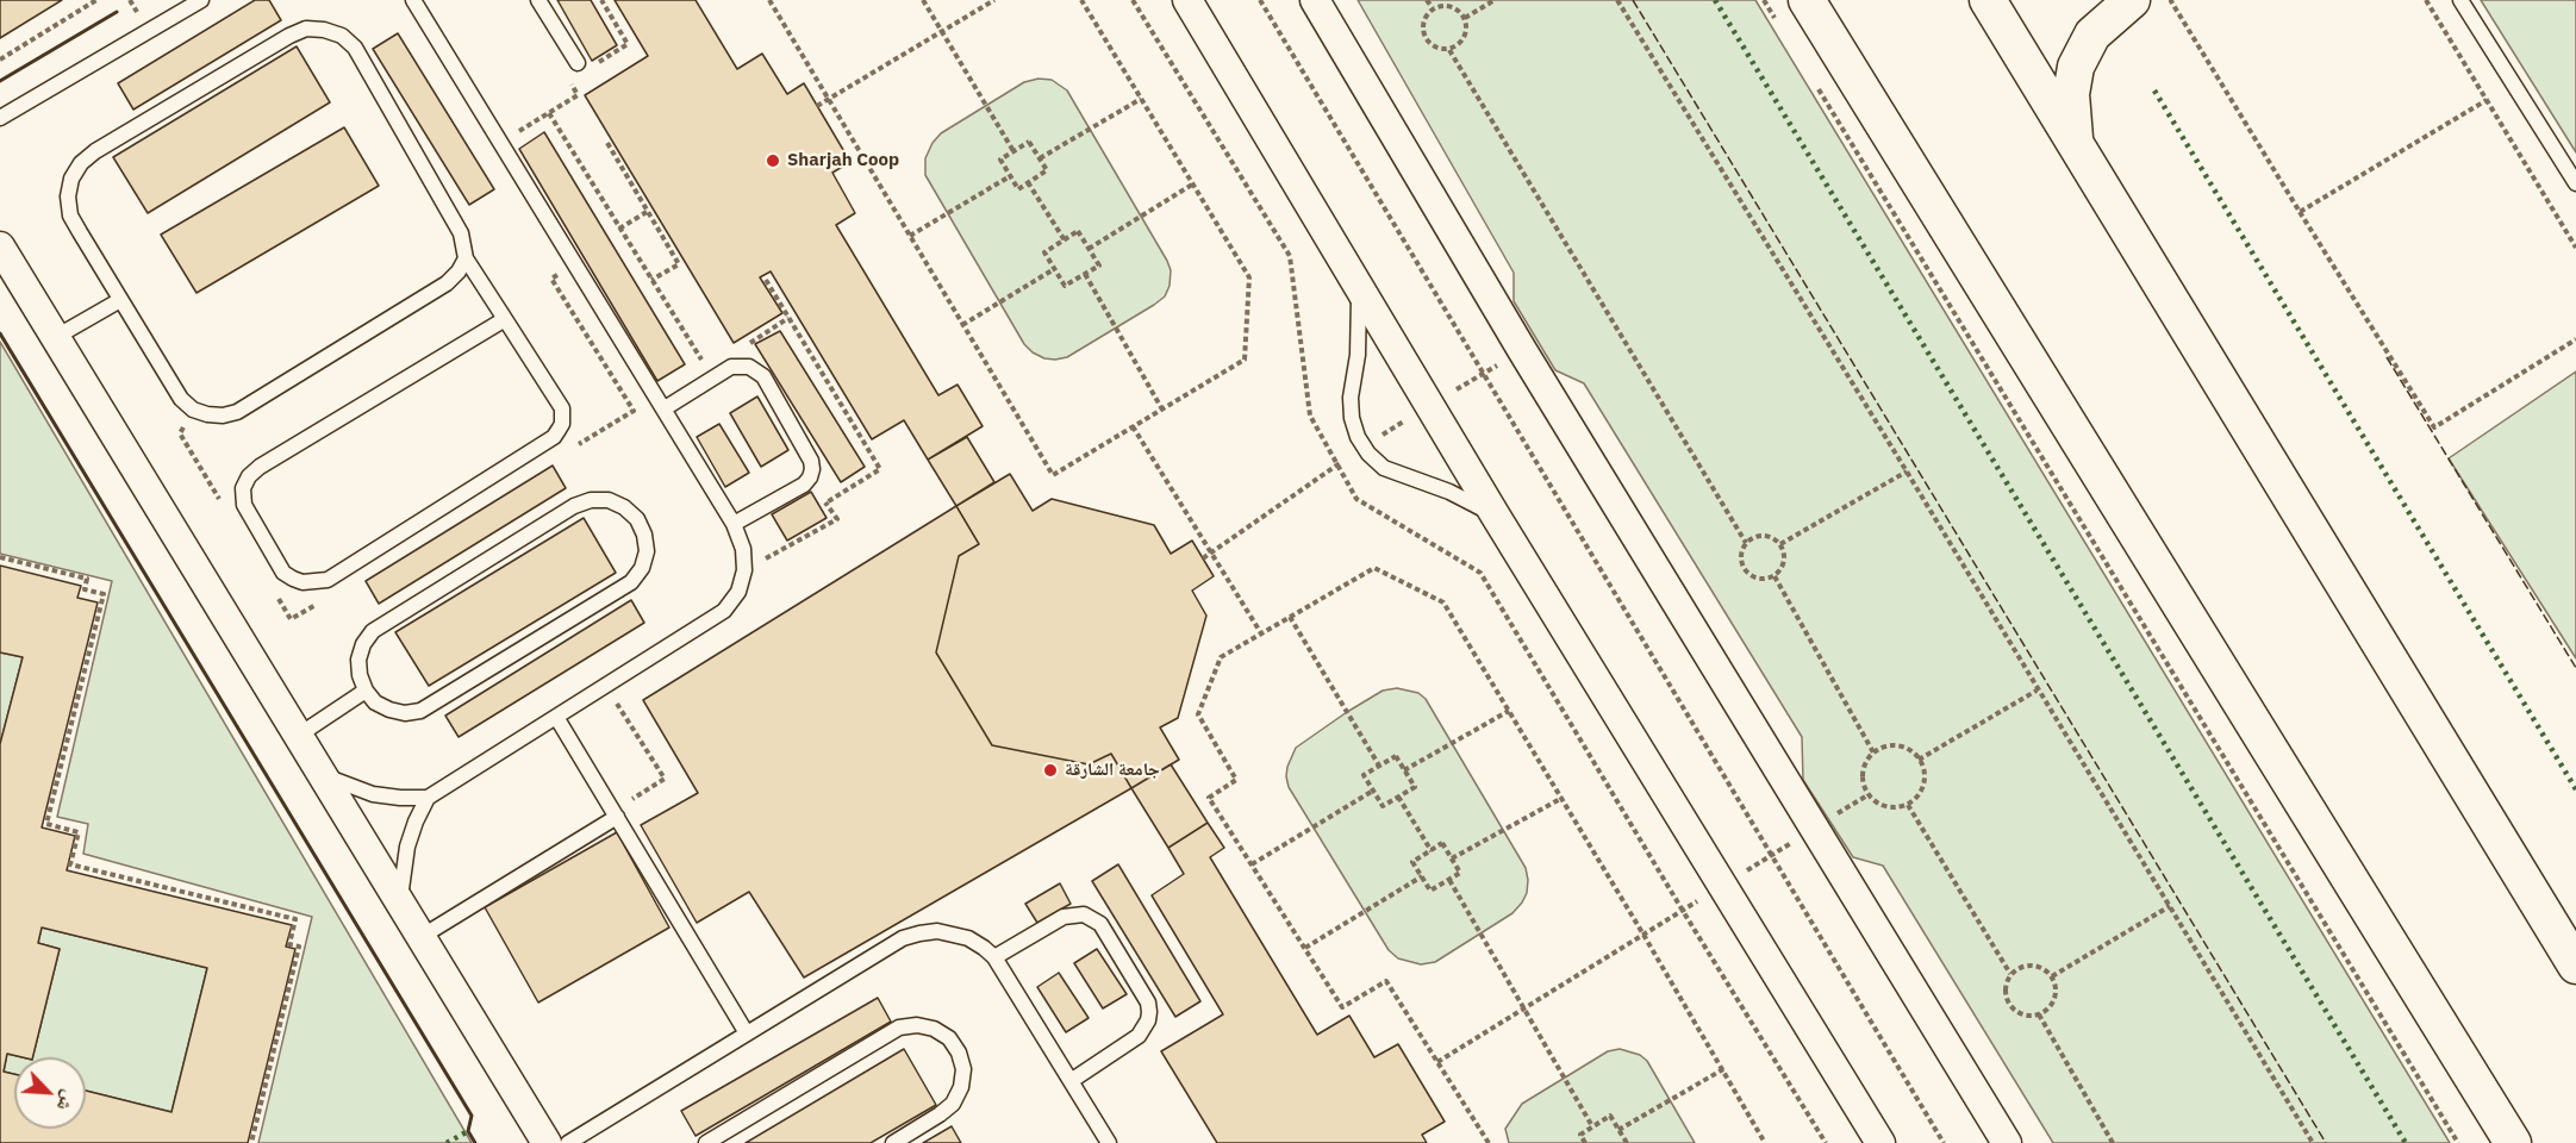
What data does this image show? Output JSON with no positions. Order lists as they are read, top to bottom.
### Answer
{
  "places": ["Sharjah Coop", "جامعة الشارقة"],
  "north": "bottom right"
}
